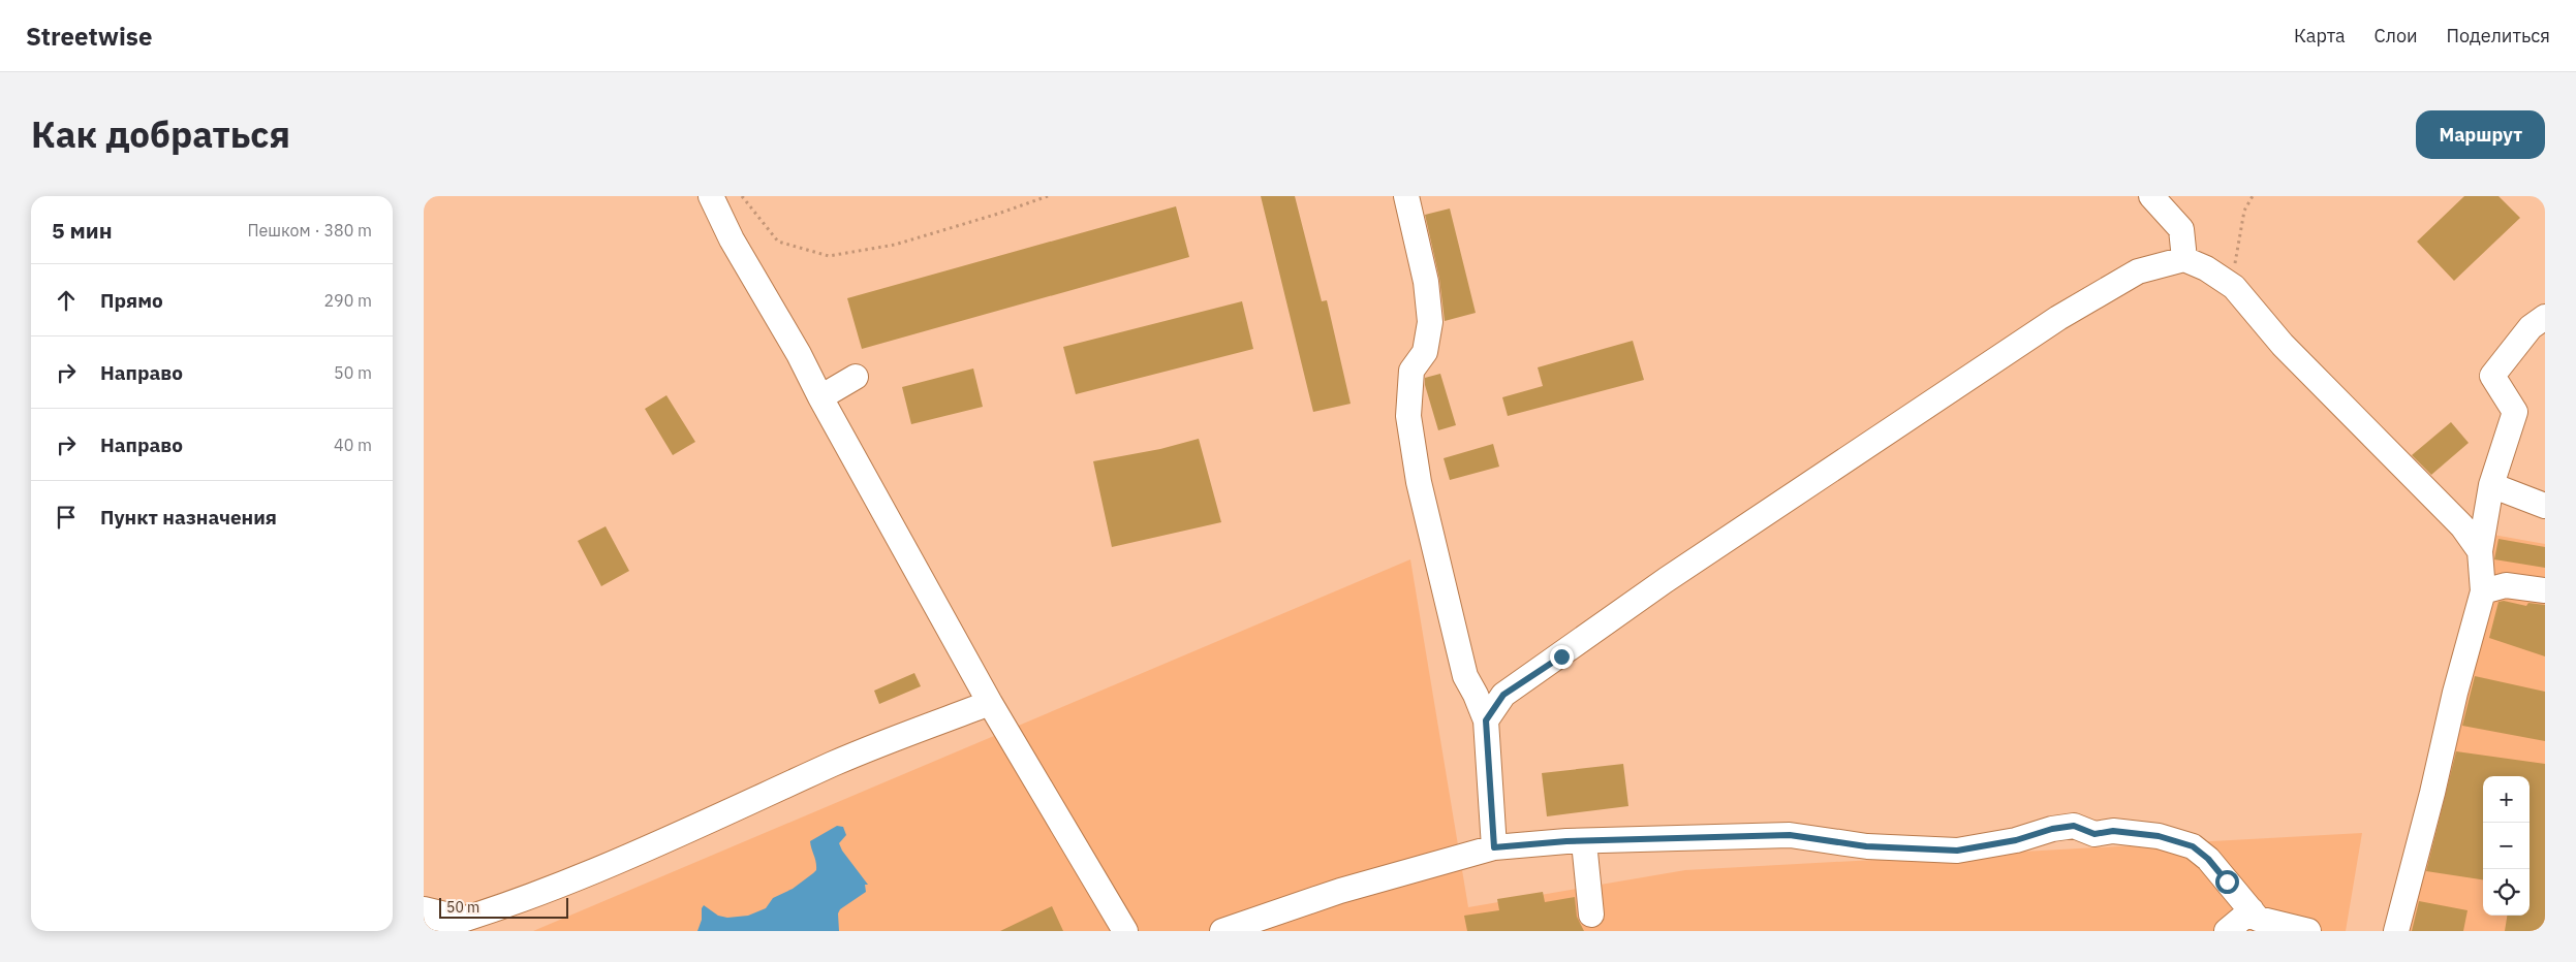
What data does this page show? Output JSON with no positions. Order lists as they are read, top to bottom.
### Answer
{
  "scale_bar": "50 m",
  "page": {
    "header": "Streetwise",
    "nav": ["Карта", "Слои", "Поделиться"],
    "title": "Как добраться",
    "buttons": "Маршрут",
    "heading": ["5 мин", "Пешком · 380 m"],
    "list": [
      ["Прямо", "290 m"],
      ["Направо", "50 m"],
      ["Направо", "40 m"],
      "Пункт назначения"
    ],
    "map_buttons": ["+", "−"],
    "scale": "50 m"
  }
}
